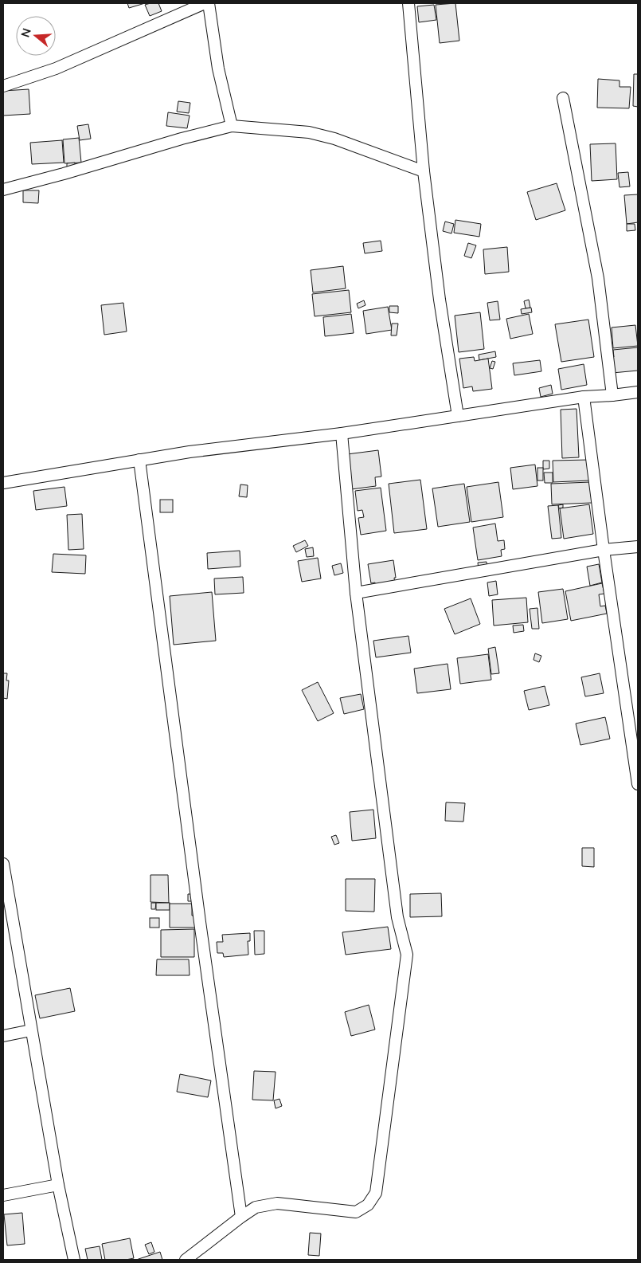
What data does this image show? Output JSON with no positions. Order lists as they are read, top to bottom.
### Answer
{
  "north": "left"
}
